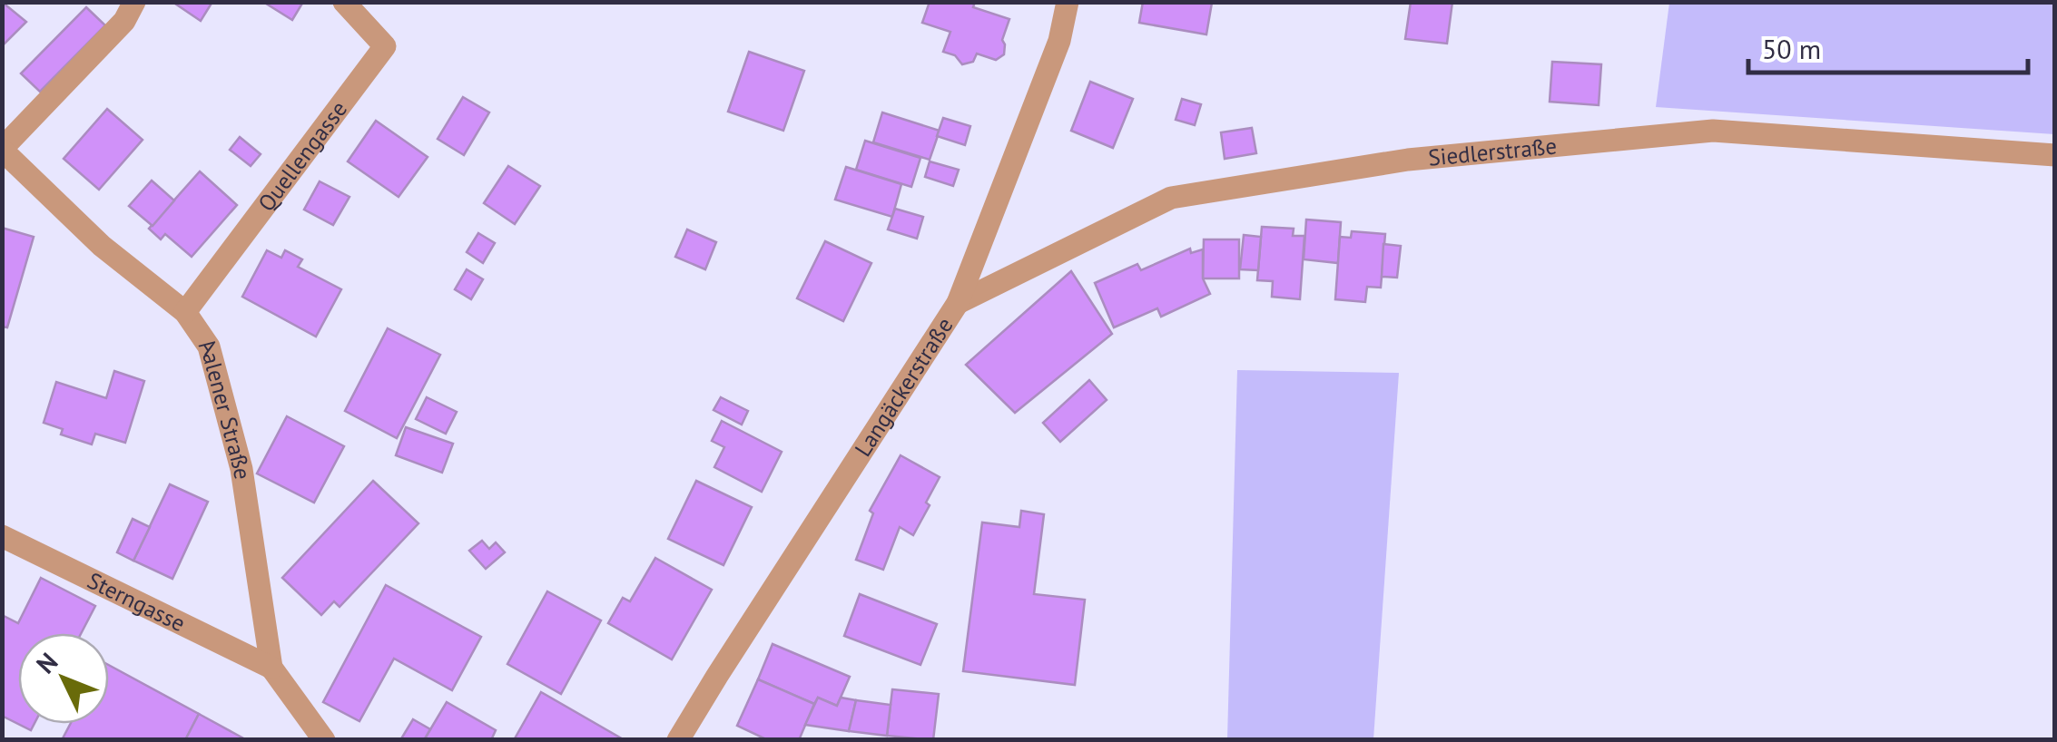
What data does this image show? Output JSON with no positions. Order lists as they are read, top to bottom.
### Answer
{
  "streets": {
    "street": [
      "Siedlerstraße",
      "Quellengasse",
      "Langäckerstraße",
      "Aalener Straße",
      "Sterngasse"
    ]
  },
  "crossings": [
    ["Siedlerstraße", "Langäckerstraße"],
    ["Quellengasse", "Aalener Straße"],
    ["Aalener Straße", "Sterngasse"]
  ],
  "scale_bar": "50 m",
  "north": "top left"
}
